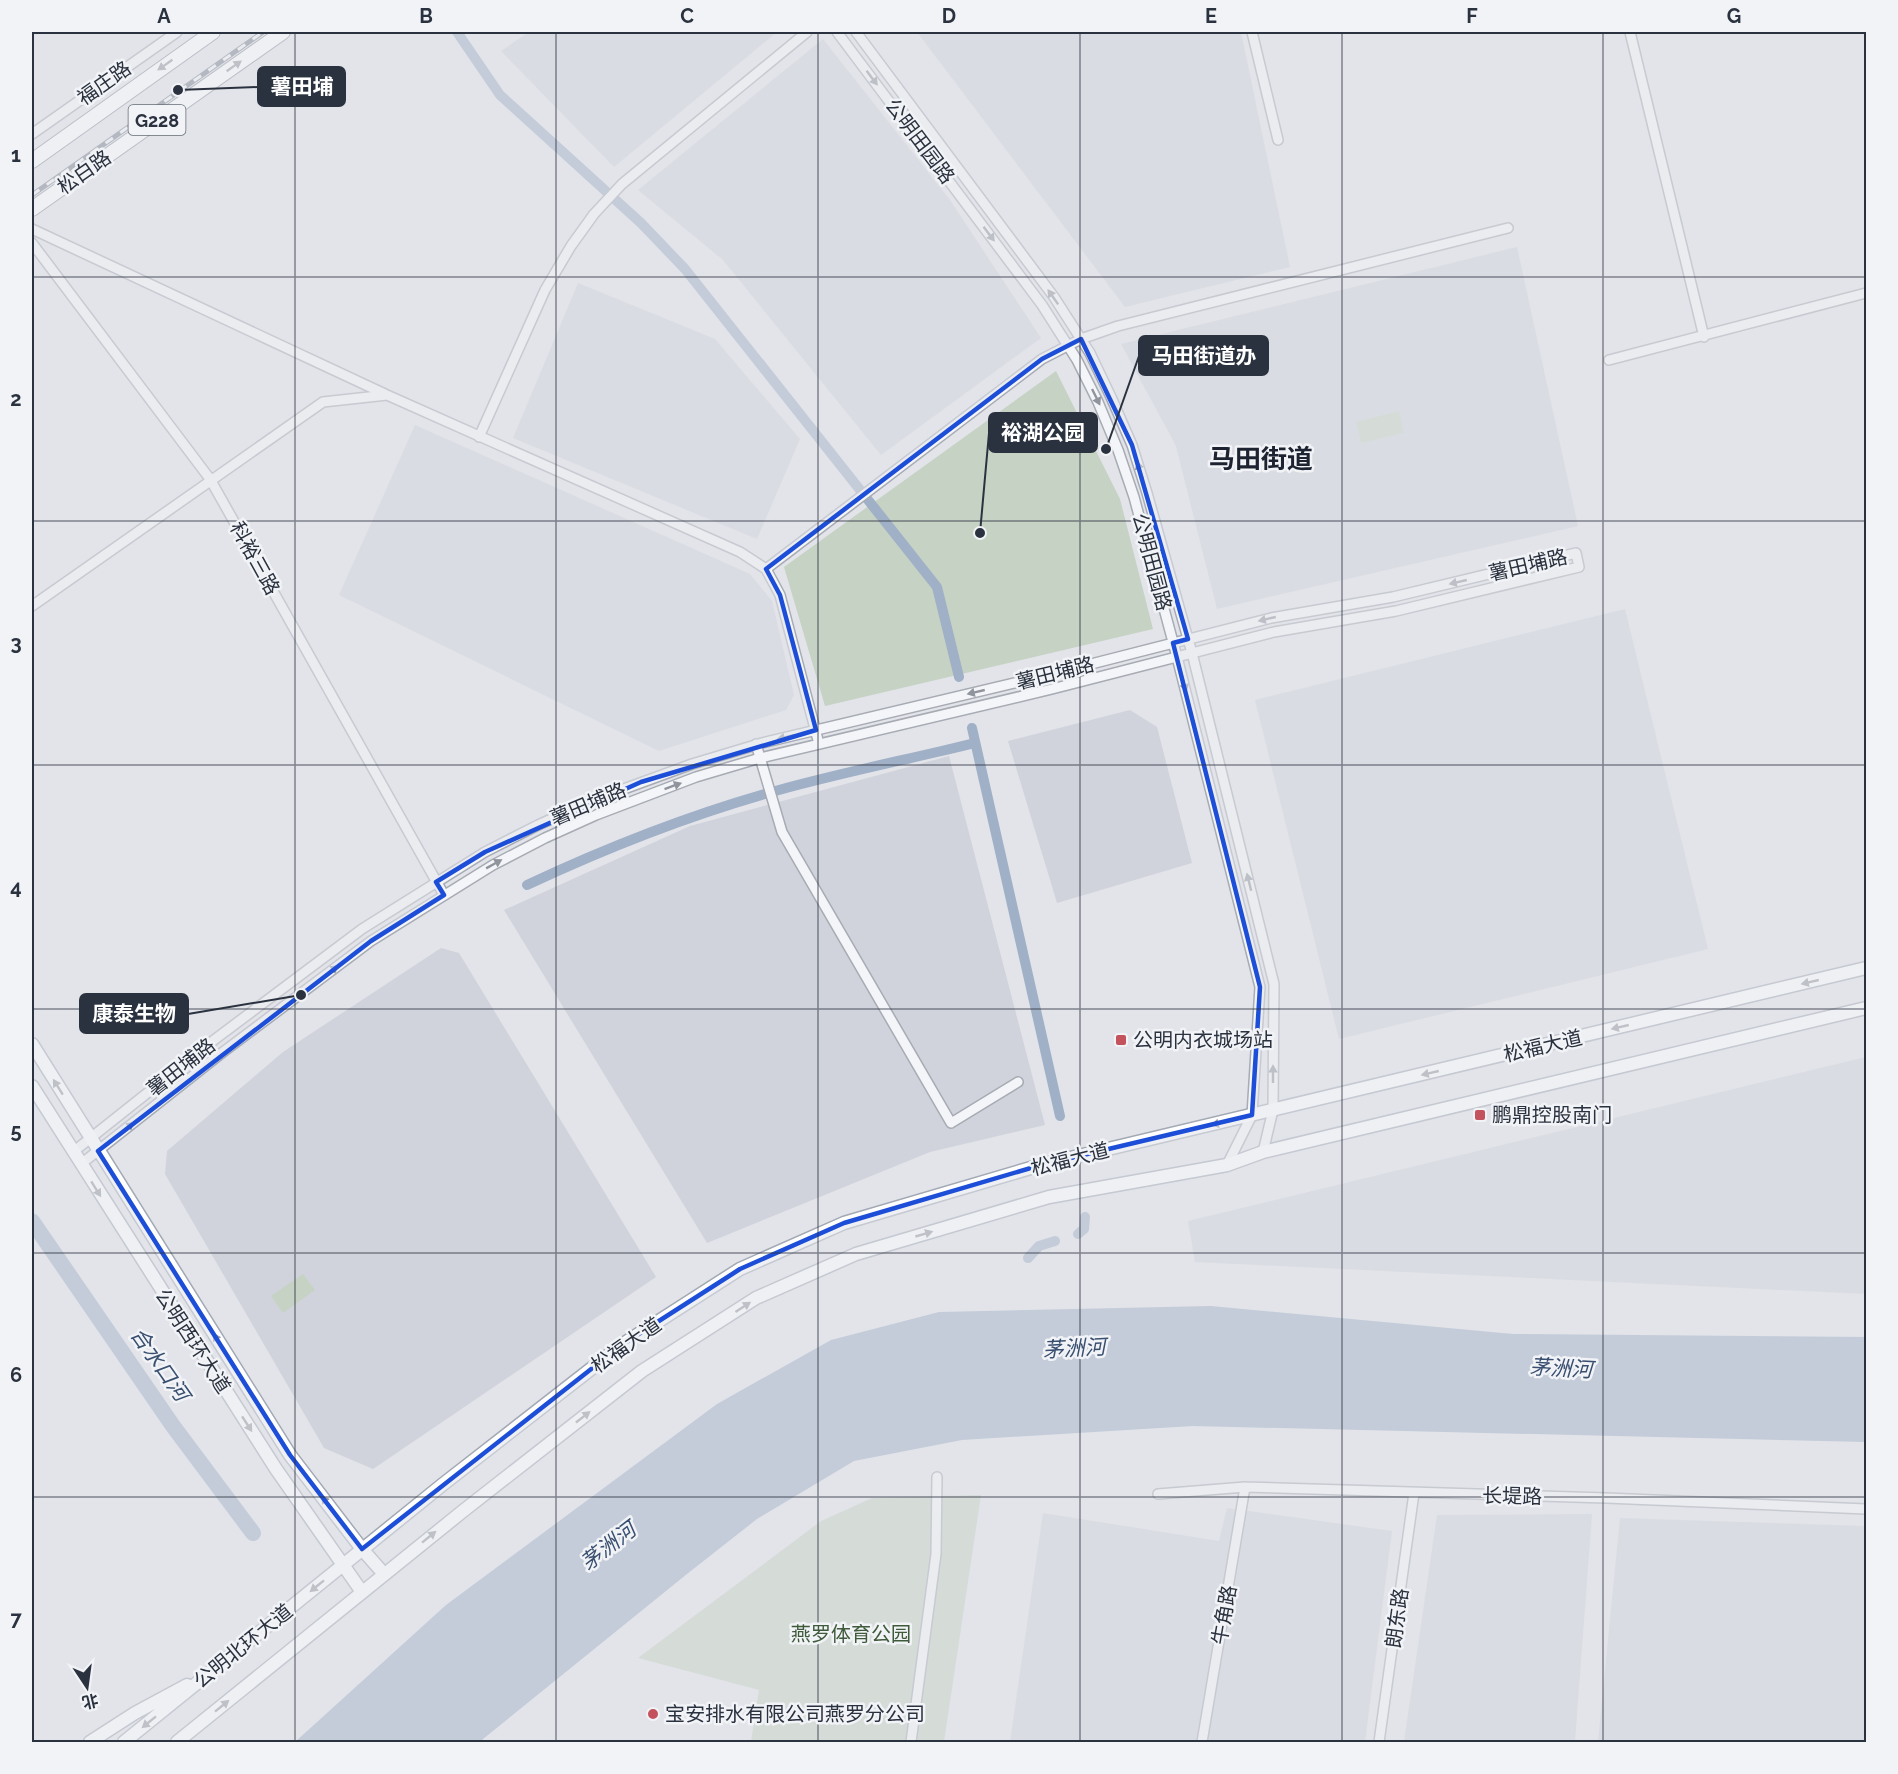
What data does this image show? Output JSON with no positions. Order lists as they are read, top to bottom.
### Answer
{
  "streets": {
    "highway": ["G228", "松白路"],
    "main road": ["松福大道", "公明西环大道", "公明北环大道"],
    "street": [
      "福庄路",
      "公明田园路",
      "科裕三路",
      "薯田埔路",
      "长堤路",
      "牛角路",
      "朗东路"
    ]
  },
  "crossings": [
    ["公明田园路", "薯田埔路"],
    ["公明田园路", "松福大道"],
    ["科裕三路", "薯田埔路"],
    ["薯田埔路", "公明西环大道"],
    ["松福大道", "公明西环大道"],
    ["松福大道", "公明北环大道"],
    ["公明西环大道", "公明北环大道"],
    ["长堤路", "牛角路"],
    ["长堤路", "朗东路"]
  ],
  "districts": ["马田街道"],
  "water": ["茅洲河", "合水口河"],
  "parks": ["燕罗体育公园"],
  "places": {
    "other": [
      "薯田埔",
      "马田街道办",
      "裕湖公园",
      "康泰生物",
      "宝安排水有限公司燕罗分公司"
    ],
    "transit": ["公明内衣城场站", "鹏鼎控股南门"]
  },
  "north": "bottom",
  "grid": {
    "columns": [
      "A",
      "B",
      "C",
      "D",
      "E",
      "F",
      "G"
    ],
    "rows": [
      "1",
      "2",
      "3",
      "4",
      "5",
      "6",
      "7"
    ]
  }
}
